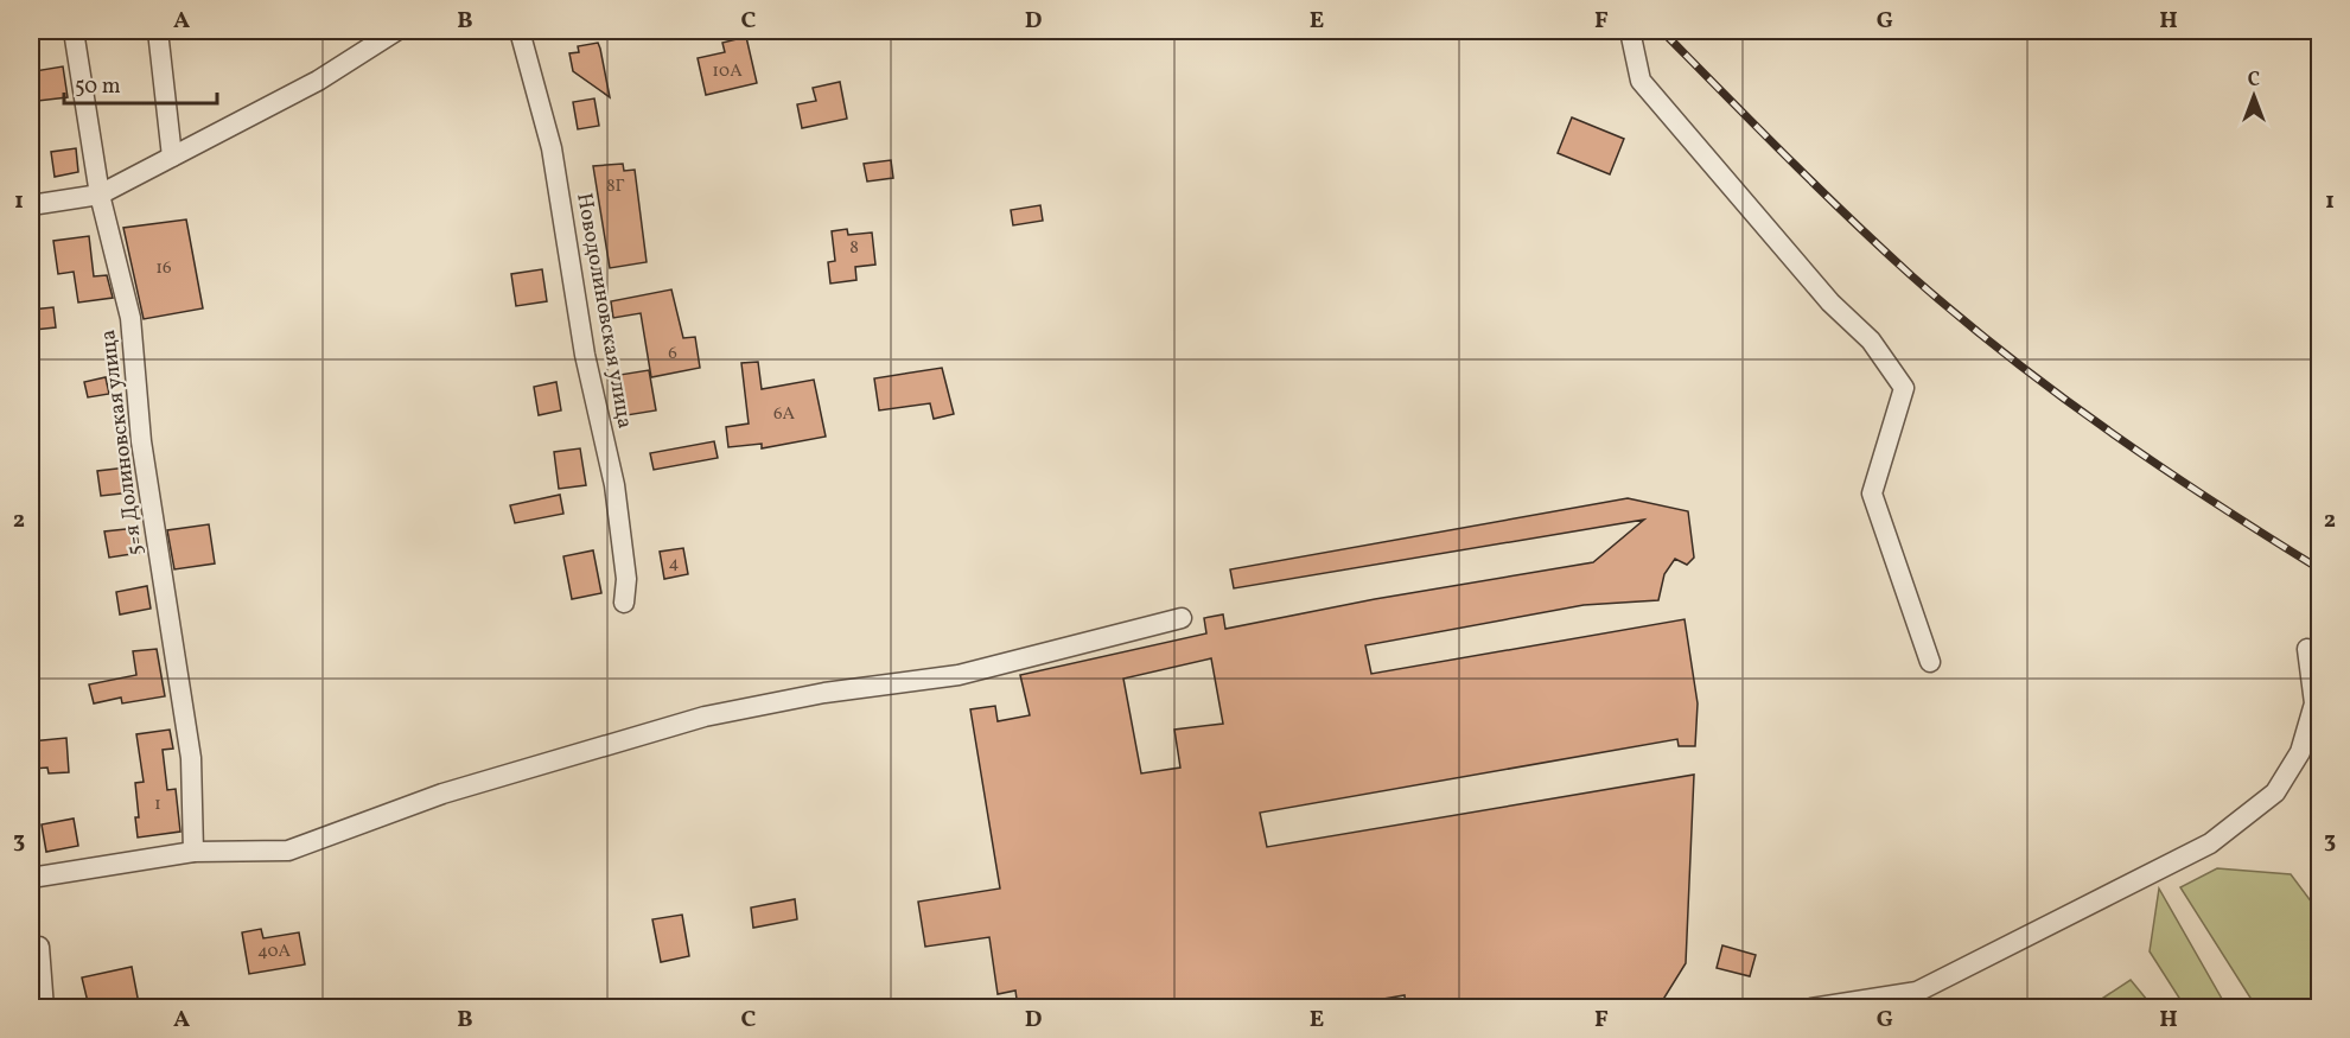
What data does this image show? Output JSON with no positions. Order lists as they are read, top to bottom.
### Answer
{
  "streets": {
    "street": ["Новодолиновская улица", "5-я Долиновская улица"]
  },
  "house_numbers": [
    "10А",
    "8Г",
    "8",
    "16",
    "6",
    "6А",
    "4",
    "1",
    "40А"
  ],
  "scale_bar": "50 m",
  "north": "top",
  "grid": {
    "columns": [
      "A",
      "B",
      "C",
      "D",
      "E",
      "F",
      "G",
      "H"
    ],
    "rows": ["1", "2", "3"]
  }
}
